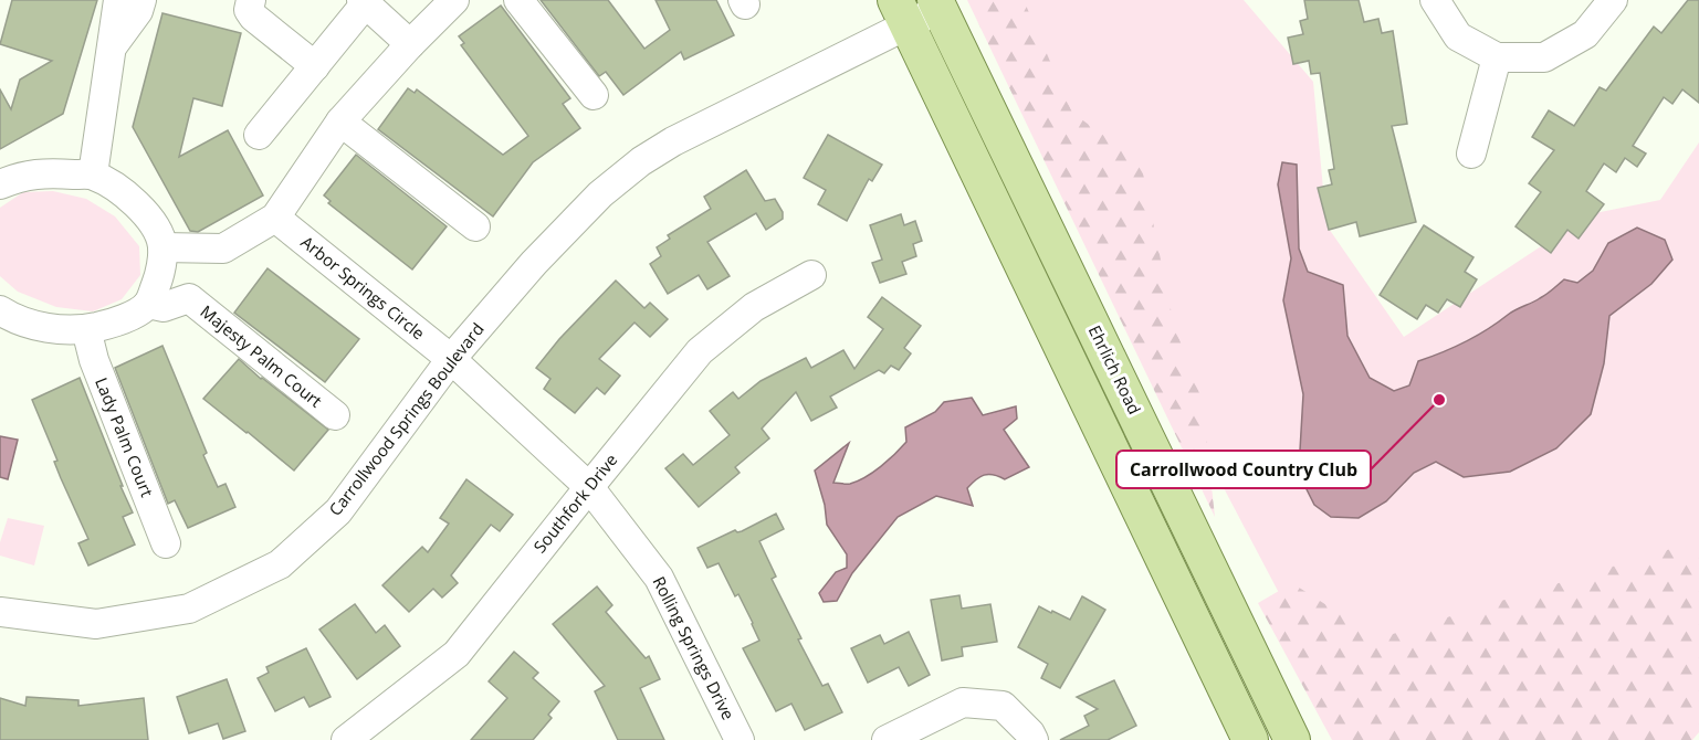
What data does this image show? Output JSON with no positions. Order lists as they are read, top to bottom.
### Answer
{
  "streets": {
    "main road": ["Ehrlich Road"],
    "street": [
      "Arbor Springs Circle",
      "Majesty Palm Court",
      "Carrollwood Springs Boulevard",
      "Lady Palm Court",
      "Southfork Drive",
      "Rolling Springs Drive"
    ]
  },
  "crossings": [
    ["Arbor Springs Circle", "Carrollwood Springs Boulevard"],
    ["Arbor Springs Circle", "Rolling Springs Drive"],
    ["Ehrlich Road", "Carrollwood Springs Boulevard"],
    ["Carrollwood Springs Boulevard", "Rolling Springs Drive"],
    ["Southfork Drive", "Rolling Springs Drive"]
  ],
  "places": ["Carrollwood Country Club"]
}
